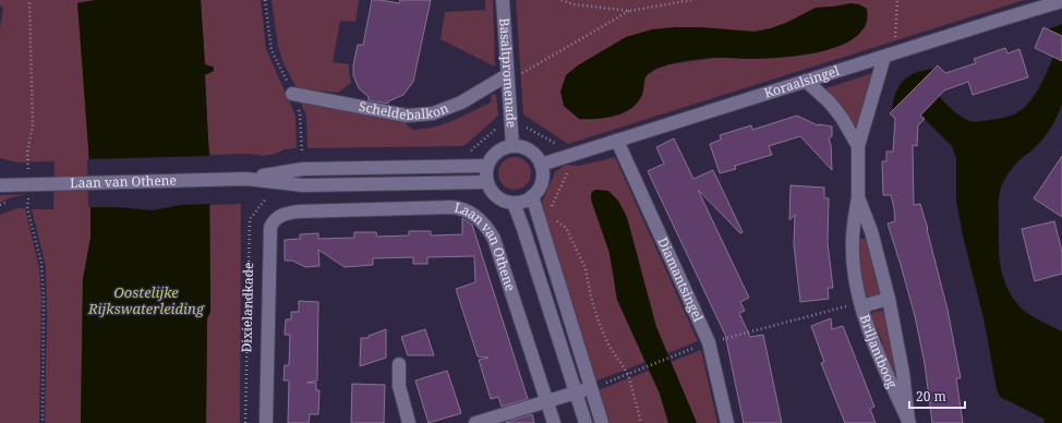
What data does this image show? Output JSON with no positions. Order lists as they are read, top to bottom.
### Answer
{
  "streets": {
    "street": [
      "Basaltpromenade",
      "Koraalsingel",
      "Scheldebalkon",
      "Laan van Othene",
      "Diamantsingel",
      "Dixielandkade",
      "Briljantboog"
    ]
  },
  "crossings": [
    ["Basaltpromenade", "Koraalsingel"],
    ["Basaltpromenade", "Scheldebalkon"],
    ["Basaltpromenade", "Laan van Othene"],
    ["Koraalsingel", "Laan van Othene"],
    ["Koraalsingel", "Diamantsingel"],
    ["Koraalsingel", "Briljantboog"],
    ["Laan van Othene", "Dixielandkade"]
  ],
  "water": ["Oostelijke Rijkswaterleiding"],
  "scale_bar": "20 m"
}
